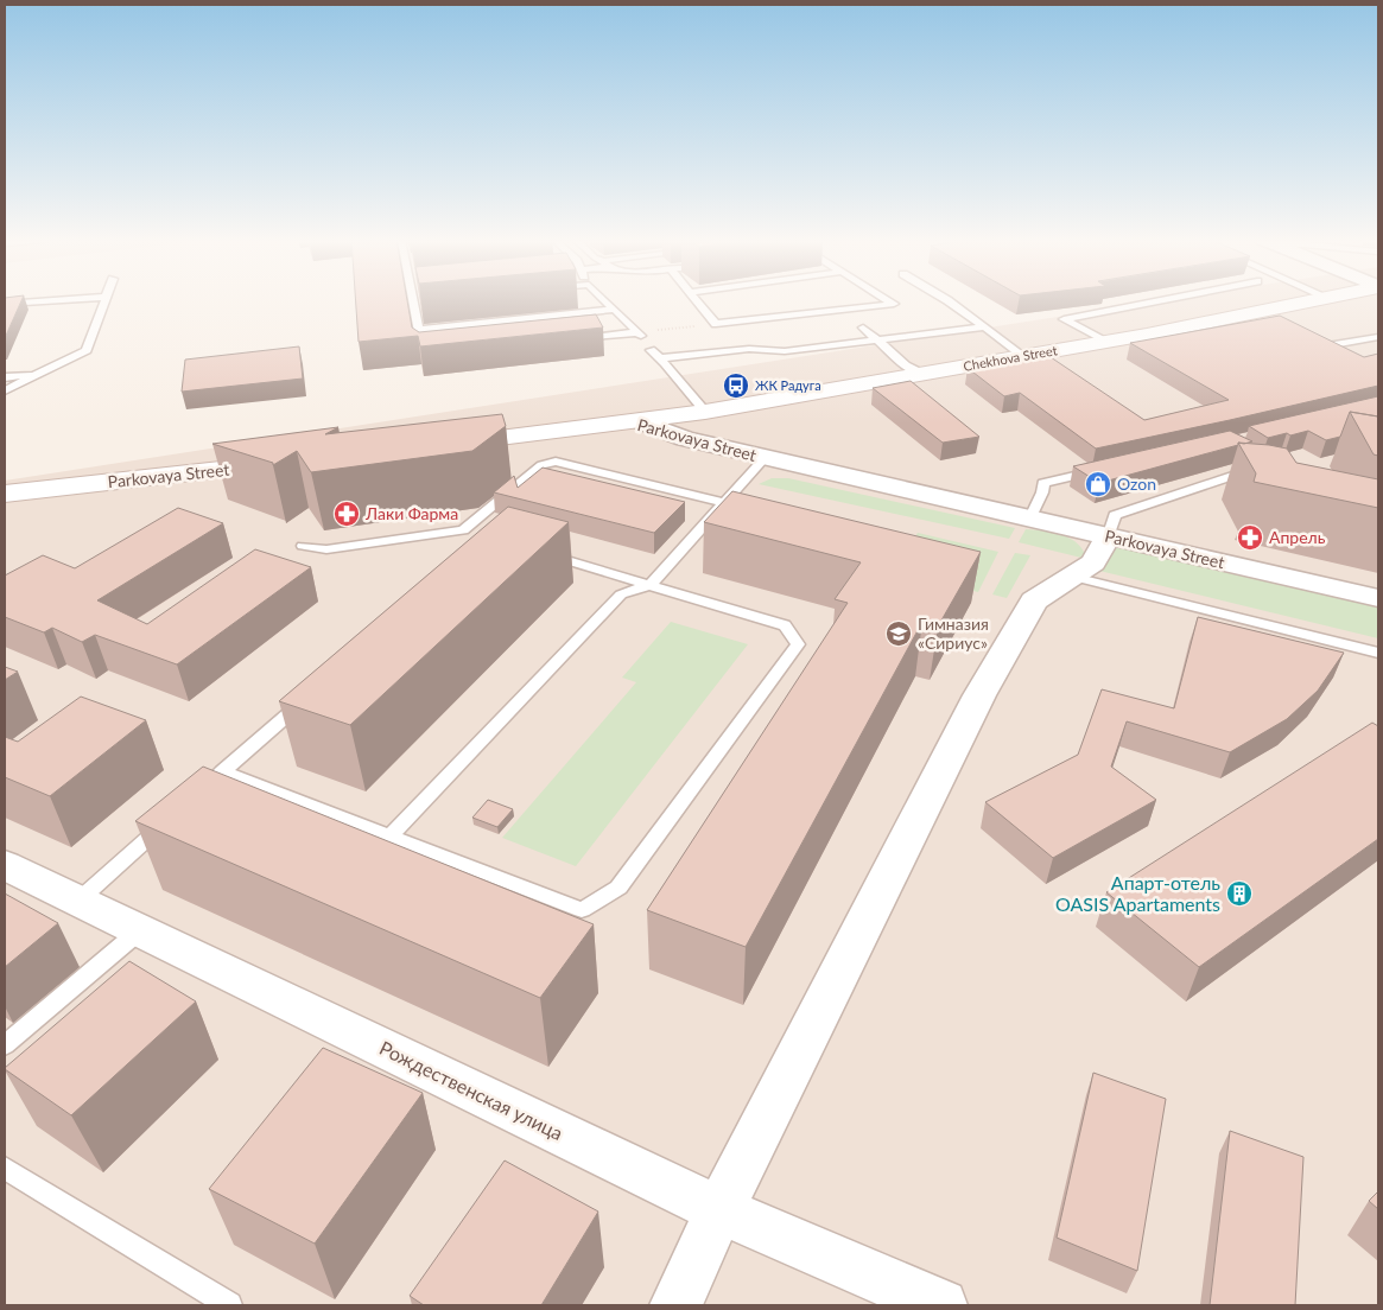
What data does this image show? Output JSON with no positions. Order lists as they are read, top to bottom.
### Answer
{
  "streets": {
    "main road": ["Chekhova Street", "Parkovaya Street"],
    "street": ["Рождественская улица"]
  },
  "crossings": [
    ["Chekhova Street", "Parkovaya Street"]
  ],
  "places": {
    "bus stop": ["ЖК Радуга"],
    "shop": ["Ozon"],
    "pharmacy": ["Лаки Фарма", "Апрель"],
    "school or university": ["Гимназия «Сириус»"],
    "building": ["Апарт-отель OASIS Apartaments"]
  }
}
